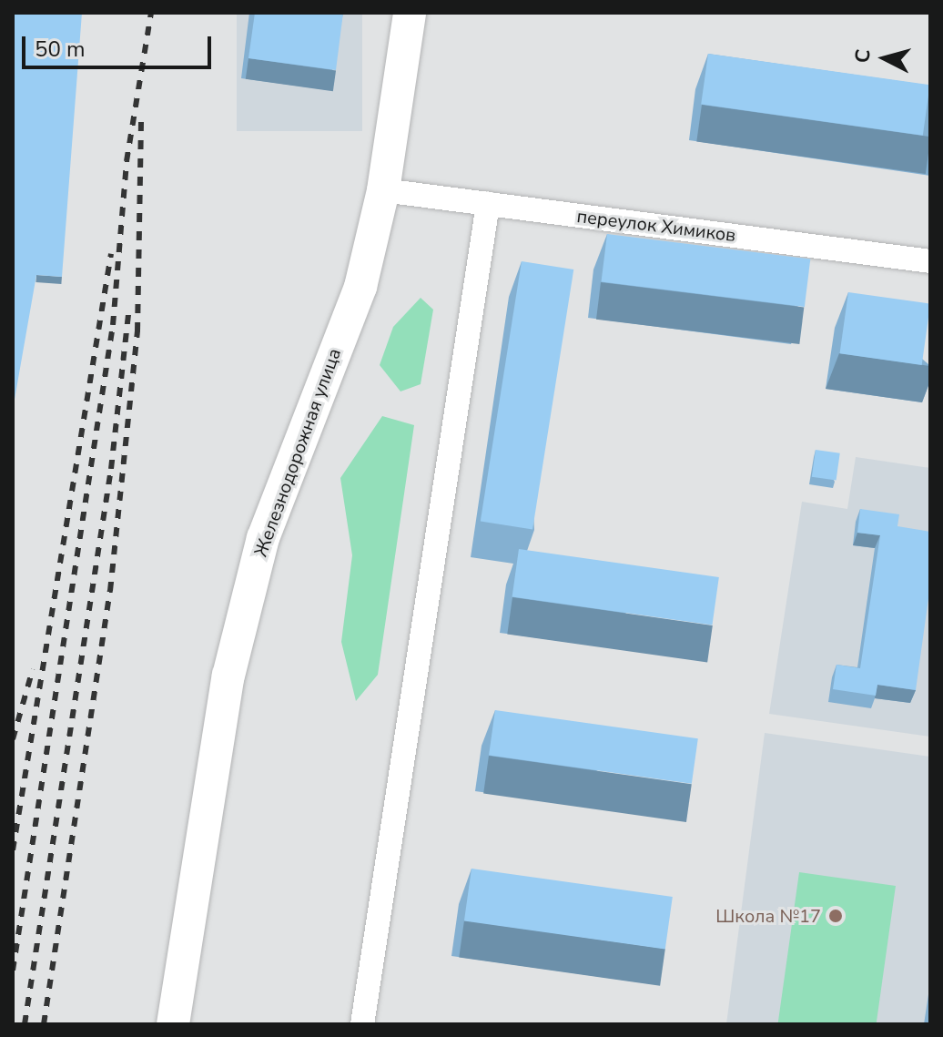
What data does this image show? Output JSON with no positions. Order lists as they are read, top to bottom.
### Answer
{
  "streets": {
    "main road": ["Железнодорожная улица"],
    "street": ["переулок Химиков"]
  },
  "crossings": [
    ["переулок Химиков", "Железнодорожная улица"]
  ],
  "places": ["Школа №17"],
  "scale_bar": "50 m",
  "north": "left"
}
